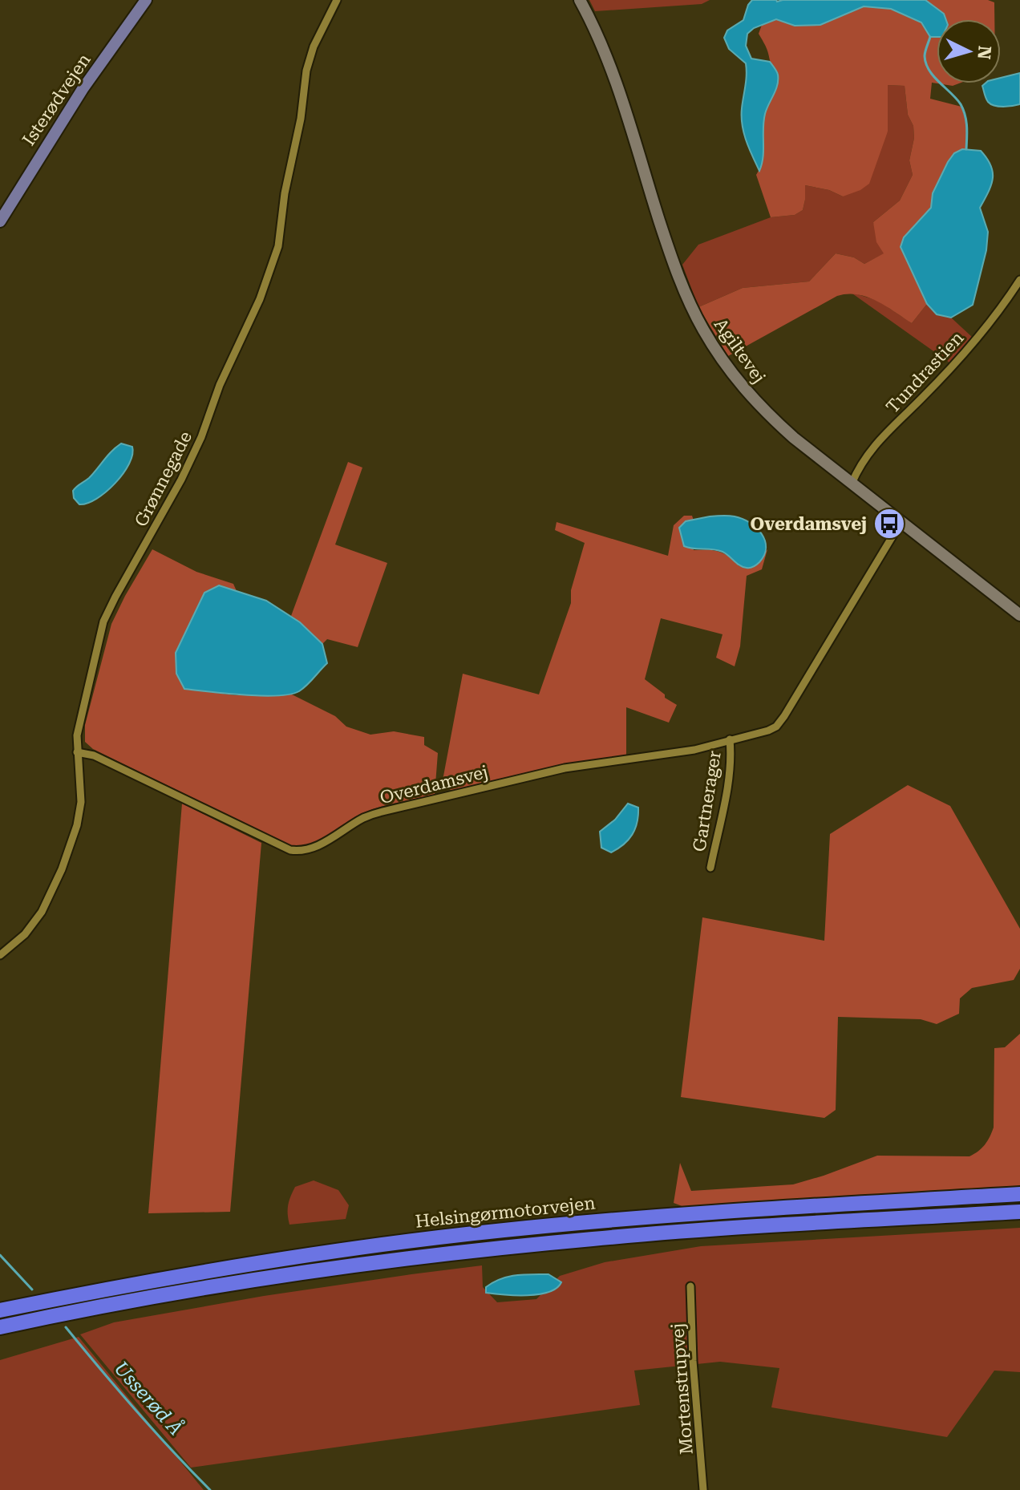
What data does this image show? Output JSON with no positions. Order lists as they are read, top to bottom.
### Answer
{
  "streets": {
    "highway": ["Helsingørmotorvejen"],
    "main road": ["Isterødvejen"],
    "street": [
      "Agiltevej",
      "Tundrastien",
      "Grønnegade",
      "Overdamsvej",
      "Gartnerager",
      "Mortenstrupvej"
    ]
  },
  "crossings": [
    ["Agiltevej", "Tundrastien"],
    ["Agiltevej", "Overdamsvej"],
    ["Grønnegade", "Overdamsvej"],
    ["Overdamsvej", "Gartnerager"]
  ],
  "water": ["Usserød Å"],
  "places": {
    "bus stop": ["Overdamsvej"]
  },
  "north": "right"
}
